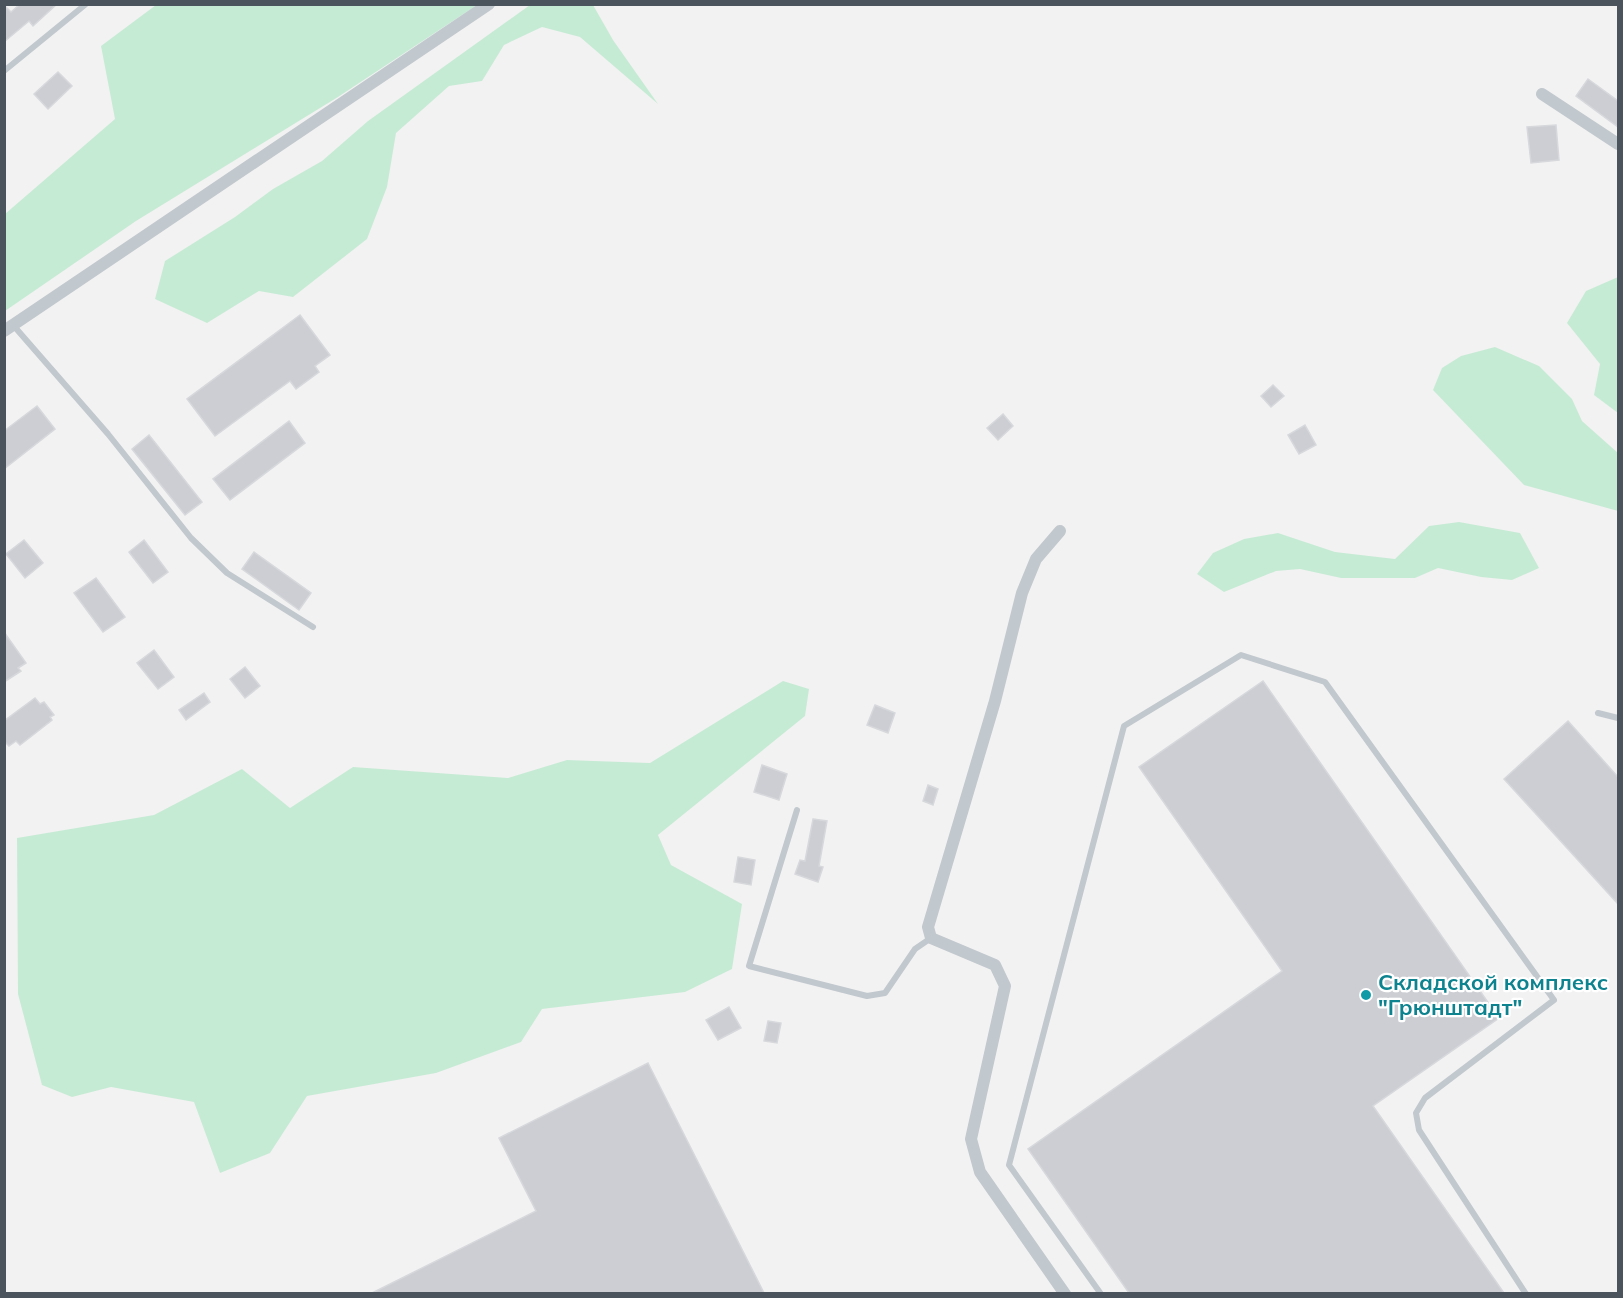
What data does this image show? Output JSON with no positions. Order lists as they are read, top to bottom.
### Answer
{
  "places": ["Складской комплекс \"Грюнштадт\""]
}
